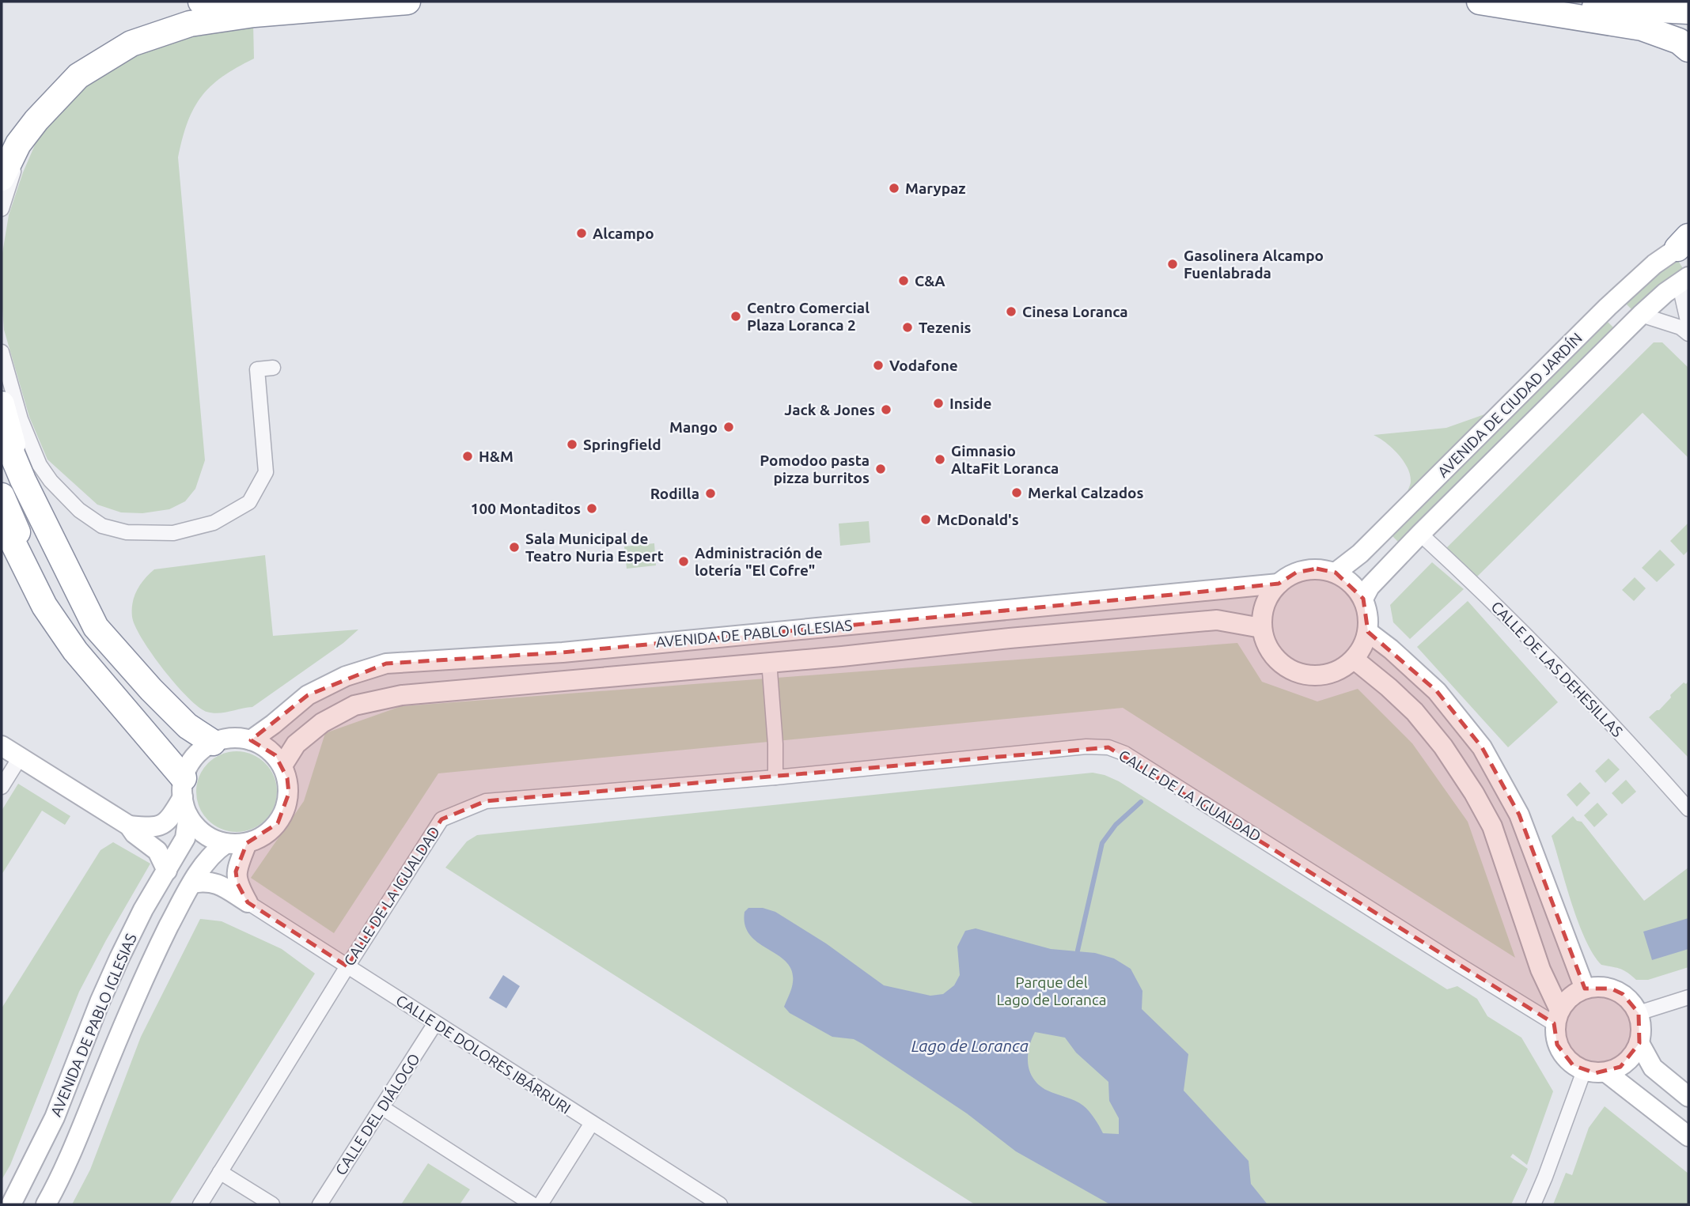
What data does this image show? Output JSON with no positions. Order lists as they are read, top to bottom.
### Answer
{
  "streets": {
    "main road": ["AVENIDA DE CIUDAD JARDÍN", "AVENIDA DE PABLO IGLESIAS", "CALLE DE DOLORES IBÁRRURI"],
    "street": ["CALLE DE LAS DEHESILLAS", "CALLE DE LA IGUALDAD", "CALLE DEL DIÁLOGO"]
  },
  "crossings": [
    ["AVENIDA DE CIUDAD JARDÍN", "AVENIDA DE PABLO IGLESIAS"],
    ["AVENIDA DE CIUDAD JARDÍN", "CALLE DE LAS DEHESILLAS"],
    ["AVENIDA DE PABLO IGLESIAS", "CALLE DE DOLORES IBÁRRURI"],
    ["CALLE DE LA IGUALDAD", "CALLE DE DOLORES IBÁRRURI"],
    ["CALLE DE DOLORES IBÁRRURI", "CALLE DEL DIÁLOGO"]
  ],
  "water": ["Lago de Loranca"],
  "parks": ["Parque del Lago de Loranca"],
  "places": [
    "Marypaz",
    "Alcampo",
    "Gasolinera Alcampo Fuenlabrada",
    "C&A",
    "Cinesa Loranca",
    "Centro Comercial Plaza Loranca 2",
    "Tezenis",
    "Vodafone",
    "Inside",
    "Jack & Jones",
    "Mango",
    "Springfield",
    "H&M",
    "Gimnasio AltaFit Loranca",
    "Pomodoo pasta pizza burritos",
    "Merkal Calzados",
    "Rodilla",
    "100 Montaditos",
    "McDonald's",
    "Sala Municipal de Teatro Nuria Espert",
    "Administración de lotería \"El Cofre\""
  ]
}
